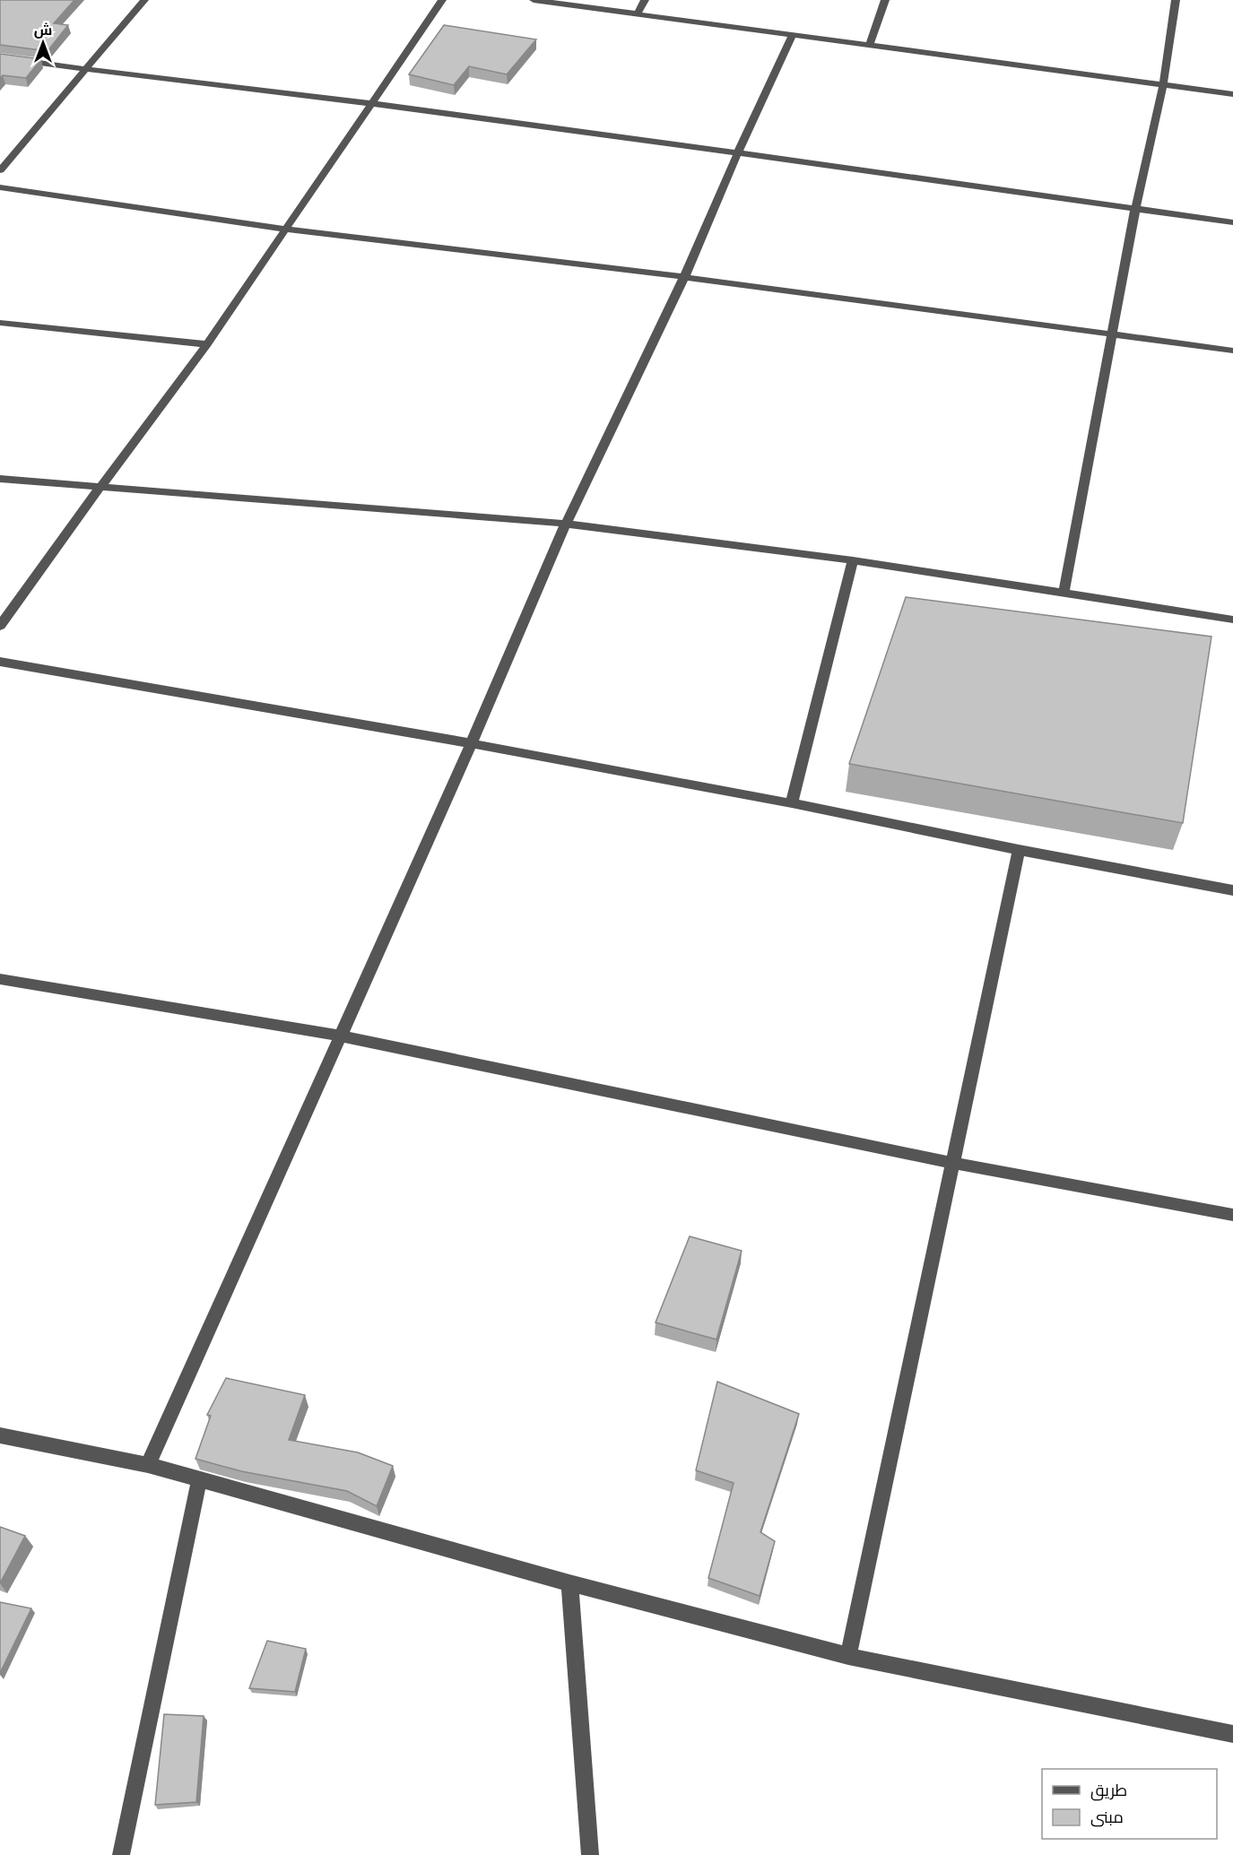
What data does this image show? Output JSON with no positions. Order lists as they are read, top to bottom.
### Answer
{
  "legend": ["طريق", "مبنى"],
  "north": "top"
}
